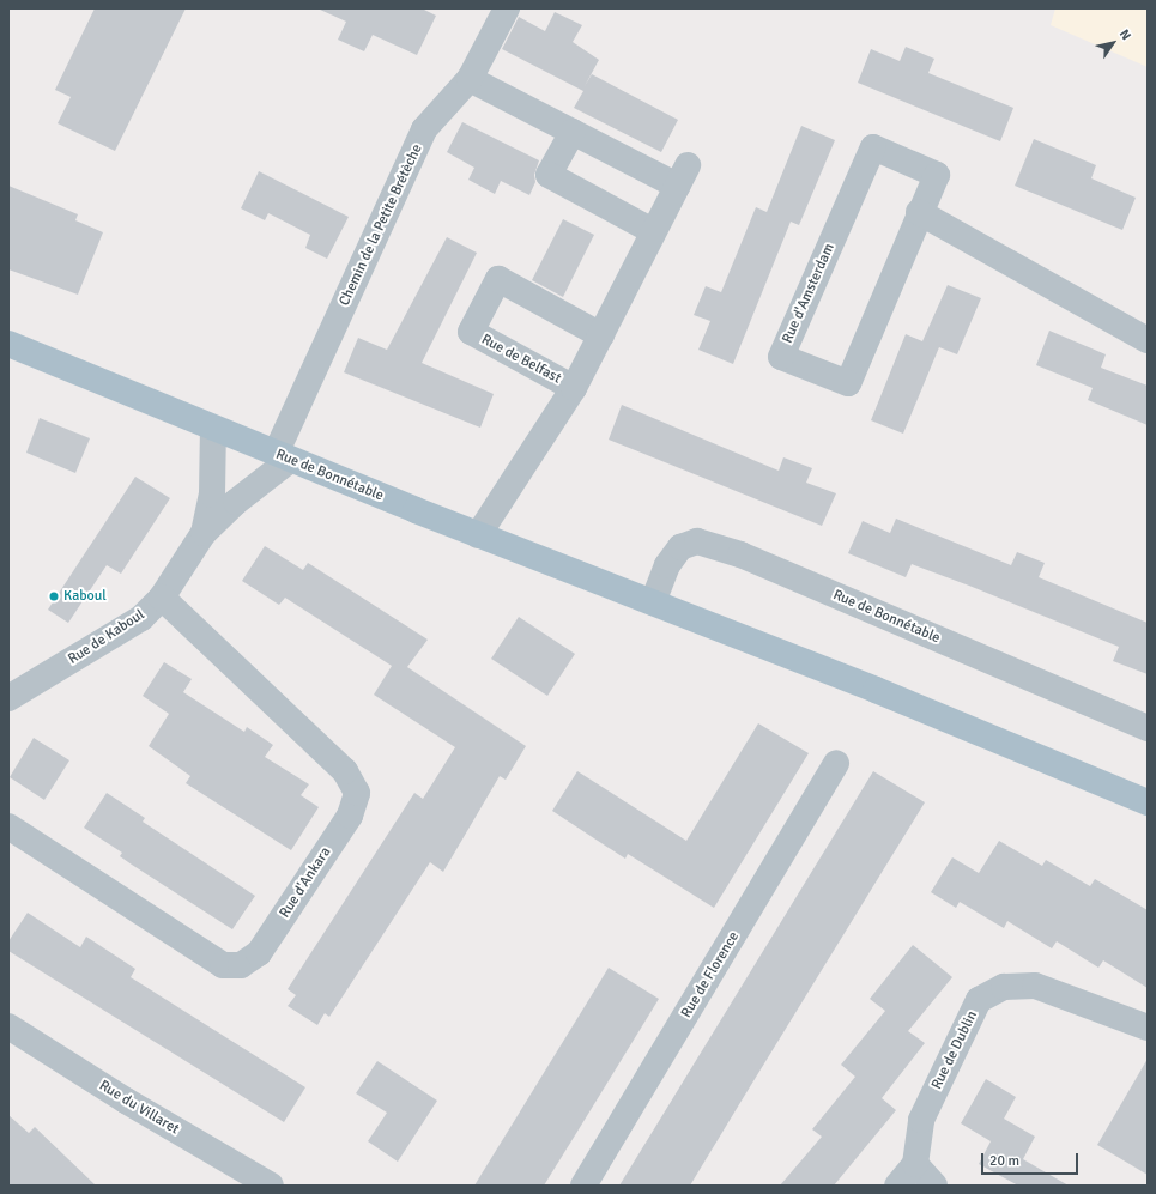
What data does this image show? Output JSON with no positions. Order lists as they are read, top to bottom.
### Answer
{
  "streets": {
    "main road": ["Rue de Bonnétable"],
    "street": [
      "Chemin de la Petite Brétèche",
      "Rue d'Amsterdam",
      "Rue de Belfast",
      "Rue de Kaboul",
      "Rue d'Ankara",
      "Rue de Florence",
      "Rue de Dublin",
      "Rue du Villaret"
    ]
  },
  "crossings": [
    ["Chemin de la Petite Brétèche", "Rue de Belfast"],
    ["Chemin de la Petite Brétèche", "Rue de Bonnétable"],
    ["Chemin de la Petite Brétèche", "Rue de Kaboul"],
    ["Rue de Belfast", "Rue de Bonnétable"],
    ["Rue de Bonnétable", "Rue de Kaboul"],
    ["Rue de Kaboul", "Rue d'Ankara"]
  ],
  "places": ["Kaboul"],
  "scale_bar": "20 m",
  "north": "top right"
}
